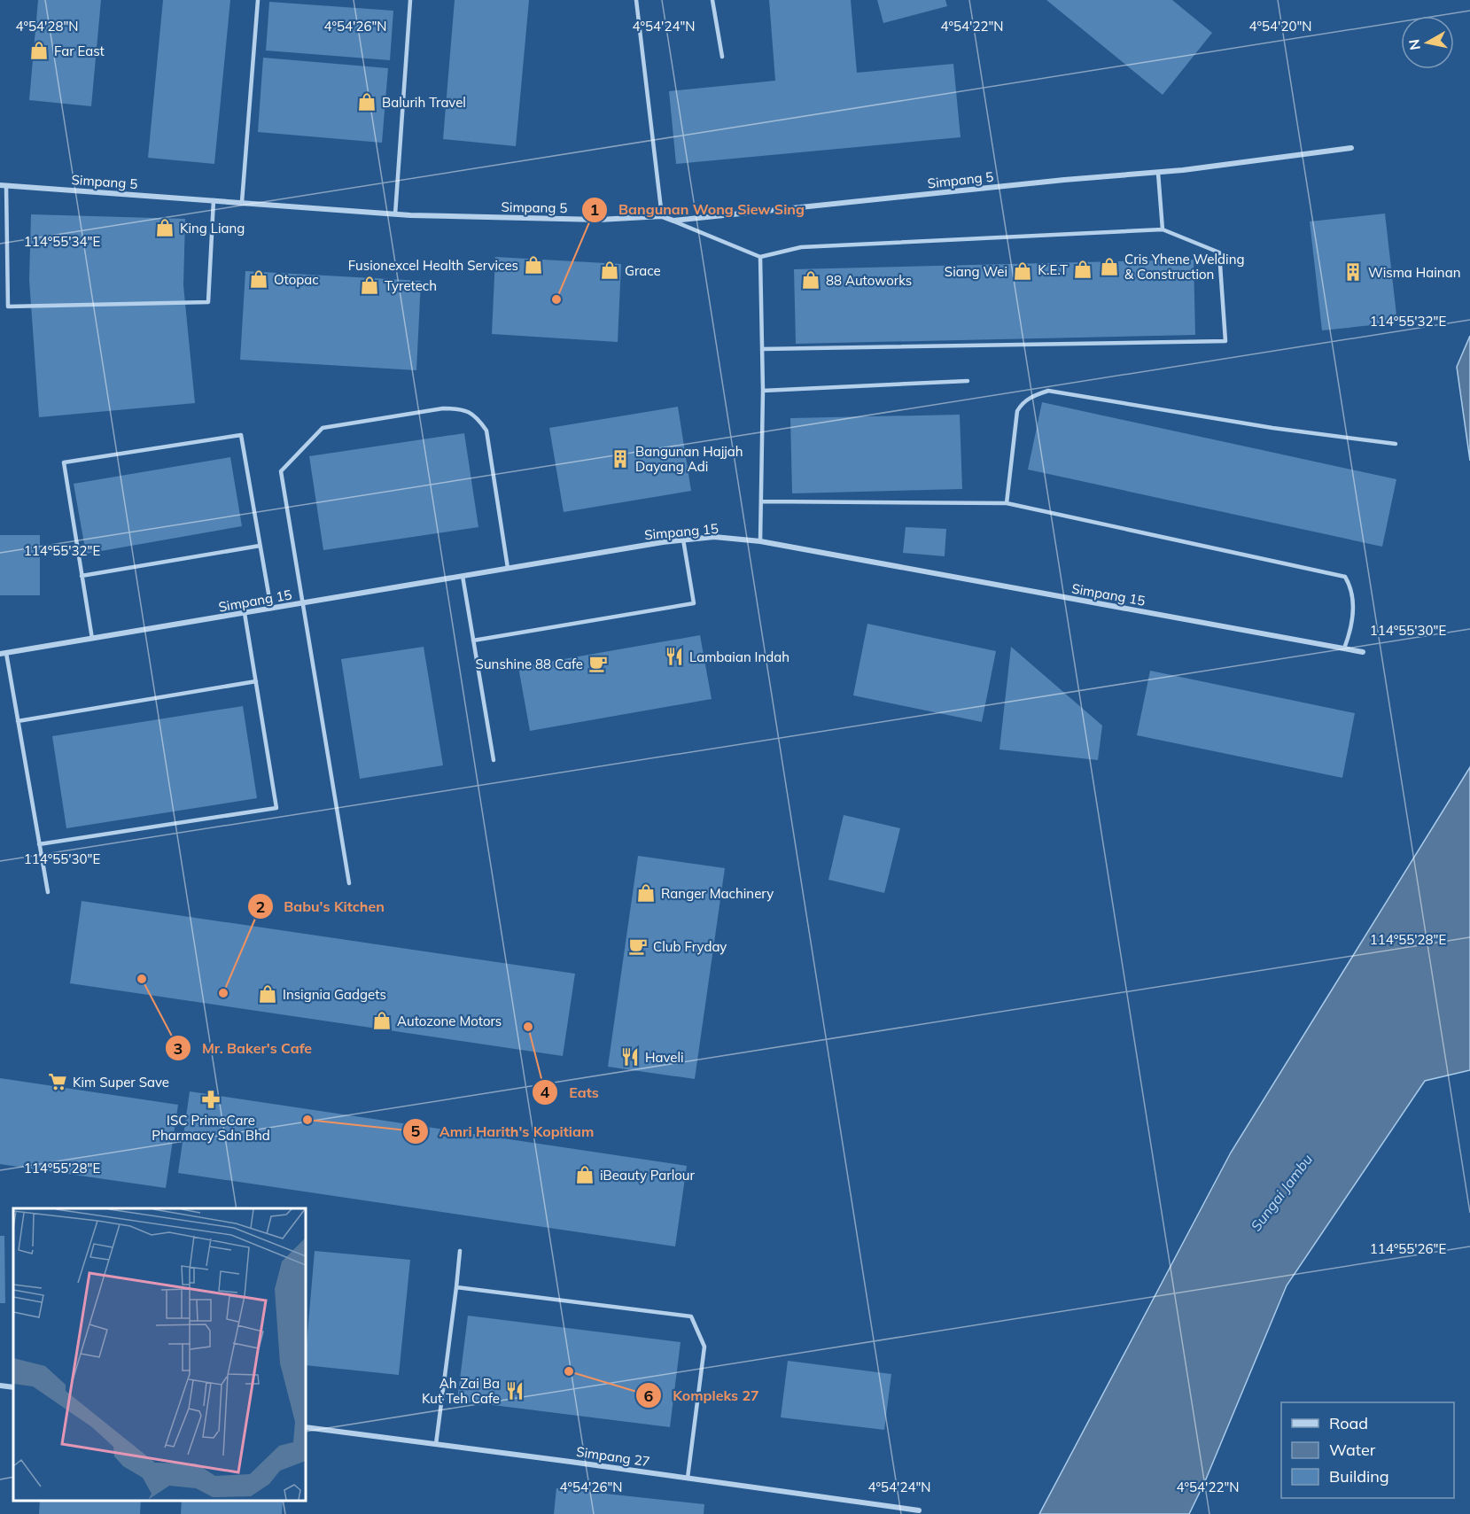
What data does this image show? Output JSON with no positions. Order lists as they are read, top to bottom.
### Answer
{
  "streets": {
    "street": ["Simpang 5", "Simpang 15", "Simpang 27"]
  },
  "water": ["Sungai Jambu"],
  "places": {
    "shop": [
      "Far East",
      "Balurih Travel",
      "King Liang",
      "Fusionexcel Health Services",
      "Cris Yhene Welding & Construction",
      "K.E.T",
      "Grace",
      "Siang Wei",
      "Otopac",
      "88 Autoworks",
      "Tyretech",
      "Ranger Machinery",
      "Insignia Gadgets",
      "Autozone Motors",
      "iBeauty Parlour"
    ],
    "building": ["Wisma Hainan", "Bangunan Hajjah Dayang Adi"],
    "other": [
      "Bangunan Wong Siew Sing",
      "Mr. Baker's Cafe",
      "Babu's Kitchen",
      "Eats",
      "Amri Harith's Kopitiam",
      "Kompleks 27"
    ],
    "restaurant": ["Lambaian Indah", "Haveli", "Ah Zai Ba Kut Teh Cafe"],
    "cafe": ["Sunshine 88 Cafe", "Club Fryday"],
    "supermarket": ["Kim Super Save"],
    "pharmacy": ["ISC PrimeCare Pharmacy Sdn Bhd"]
  },
  "legend": ["Road", "Water", "Building"],
  "north": "left",
  "coordinates": [
    "4°54'20\"N",
    "4°54'28\"N",
    "4°54'26\"N",
    "4°54'24\"N",
    "4°54'22\"N",
    "114°55'34\"E",
    "114°55'32\"E",
    "114°55'30\"E",
    "114°55'28\"E",
    "114°55'26\"E"
  ]
}
